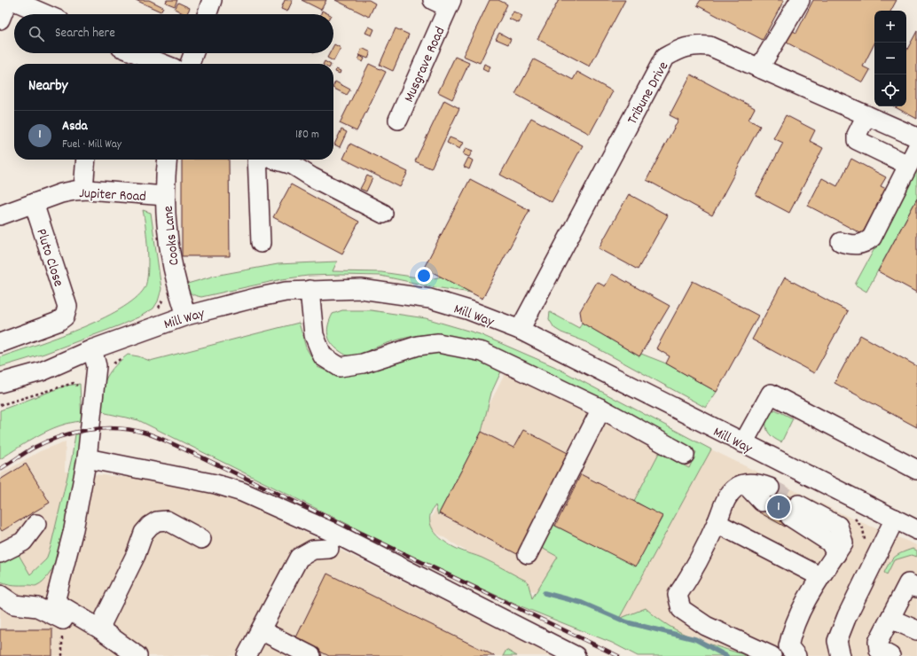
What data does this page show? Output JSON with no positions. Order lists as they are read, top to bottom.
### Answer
{
  "streets": {
    "street": [
      "Musgrave Road",
      "Tribune Drive",
      "Jupiter Road",
      "Cooks Lane",
      "Pluto Close",
      "Mill Way"
    ]
  },
  "crossings": [
    ["Tribune Drive", "Mill Way"],
    ["Jupiter Road", "Cooks Lane"],
    ["Jupiter Road", "Pluto Close"],
    ["Cooks Lane", "Mill Way"]
  ],
  "page": {
    "map_buttons": ["+", "−"],
    "search": "Search here",
    "heading": "Nearby",
    "list": [
      {
        "mark": "1",
        "name": "Asda",
        "note": "Fuel · Mill Way",
        "value": "180 m"
      }
    ],
    "pins": "1"
  }
}
